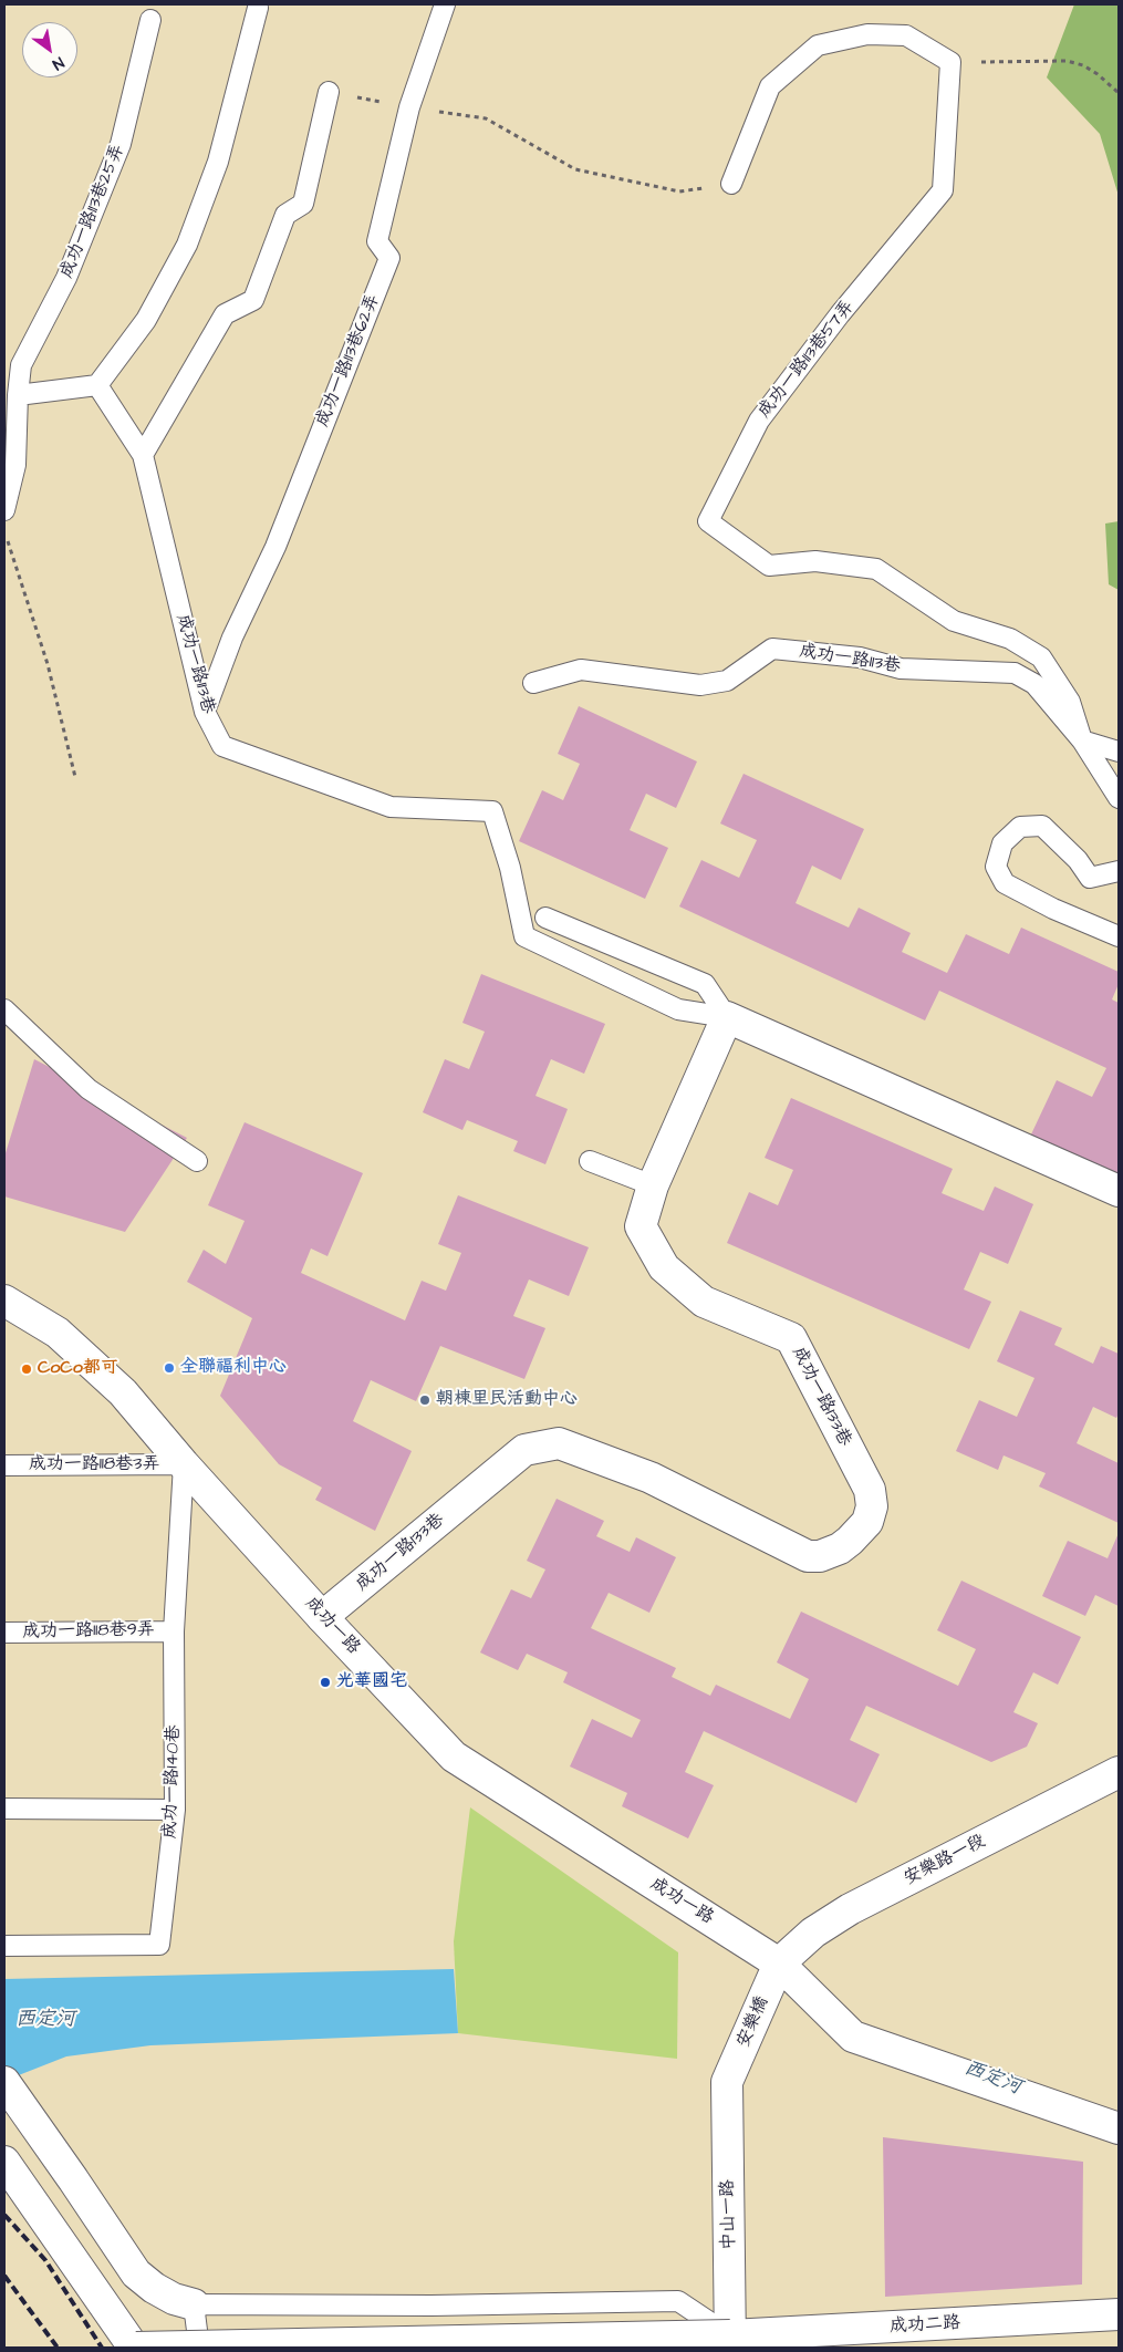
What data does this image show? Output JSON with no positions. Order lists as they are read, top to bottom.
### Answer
{
  "streets": {
    "main road": [
      "成功一路133巷",
      "成功一路",
      "安樂路一段",
      "安樂橋",
      "中山一路",
      "成功二路"
    ],
    "lane": [
      "成功一路113巷25弄",
      "成功一路113巷57弄",
      "成功一路113巷62弄",
      "成功一路113巷",
      "成功一路118巷3弄",
      "成功一路118巷9弄",
      "成功一路140巷"
    ]
  },
  "crossings": [
    ["成功一路113巷57弄", "成功一路113巷"],
    ["成功一路113巷62弄", "成功一路113巷"],
    ["成功一路113巷", "成功一路133巷"],
    ["成功一路133巷", "成功一路"],
    ["成功一路118巷3弄", "成功一路"],
    ["成功一路118巷3弄", "成功一路140巷"],
    ["成功一路", "成功一路140巷"],
    ["成功一路", "安樂路一段"],
    ["成功一路", "安樂橋"],
    ["成功一路118巷9弄", "成功一路140巷"],
    ["安樂路一段", "安樂橋"],
    ["安樂橋", "中山一路"],
    ["中山一路", "成功二路"]
  ],
  "water": ["西定河"],
  "places": [
    "全聯福利中心",
    "CoCo都可",
    "朝棟里民活動中心",
    "光華國宅"
  ],
  "north": "bottom right"
}
